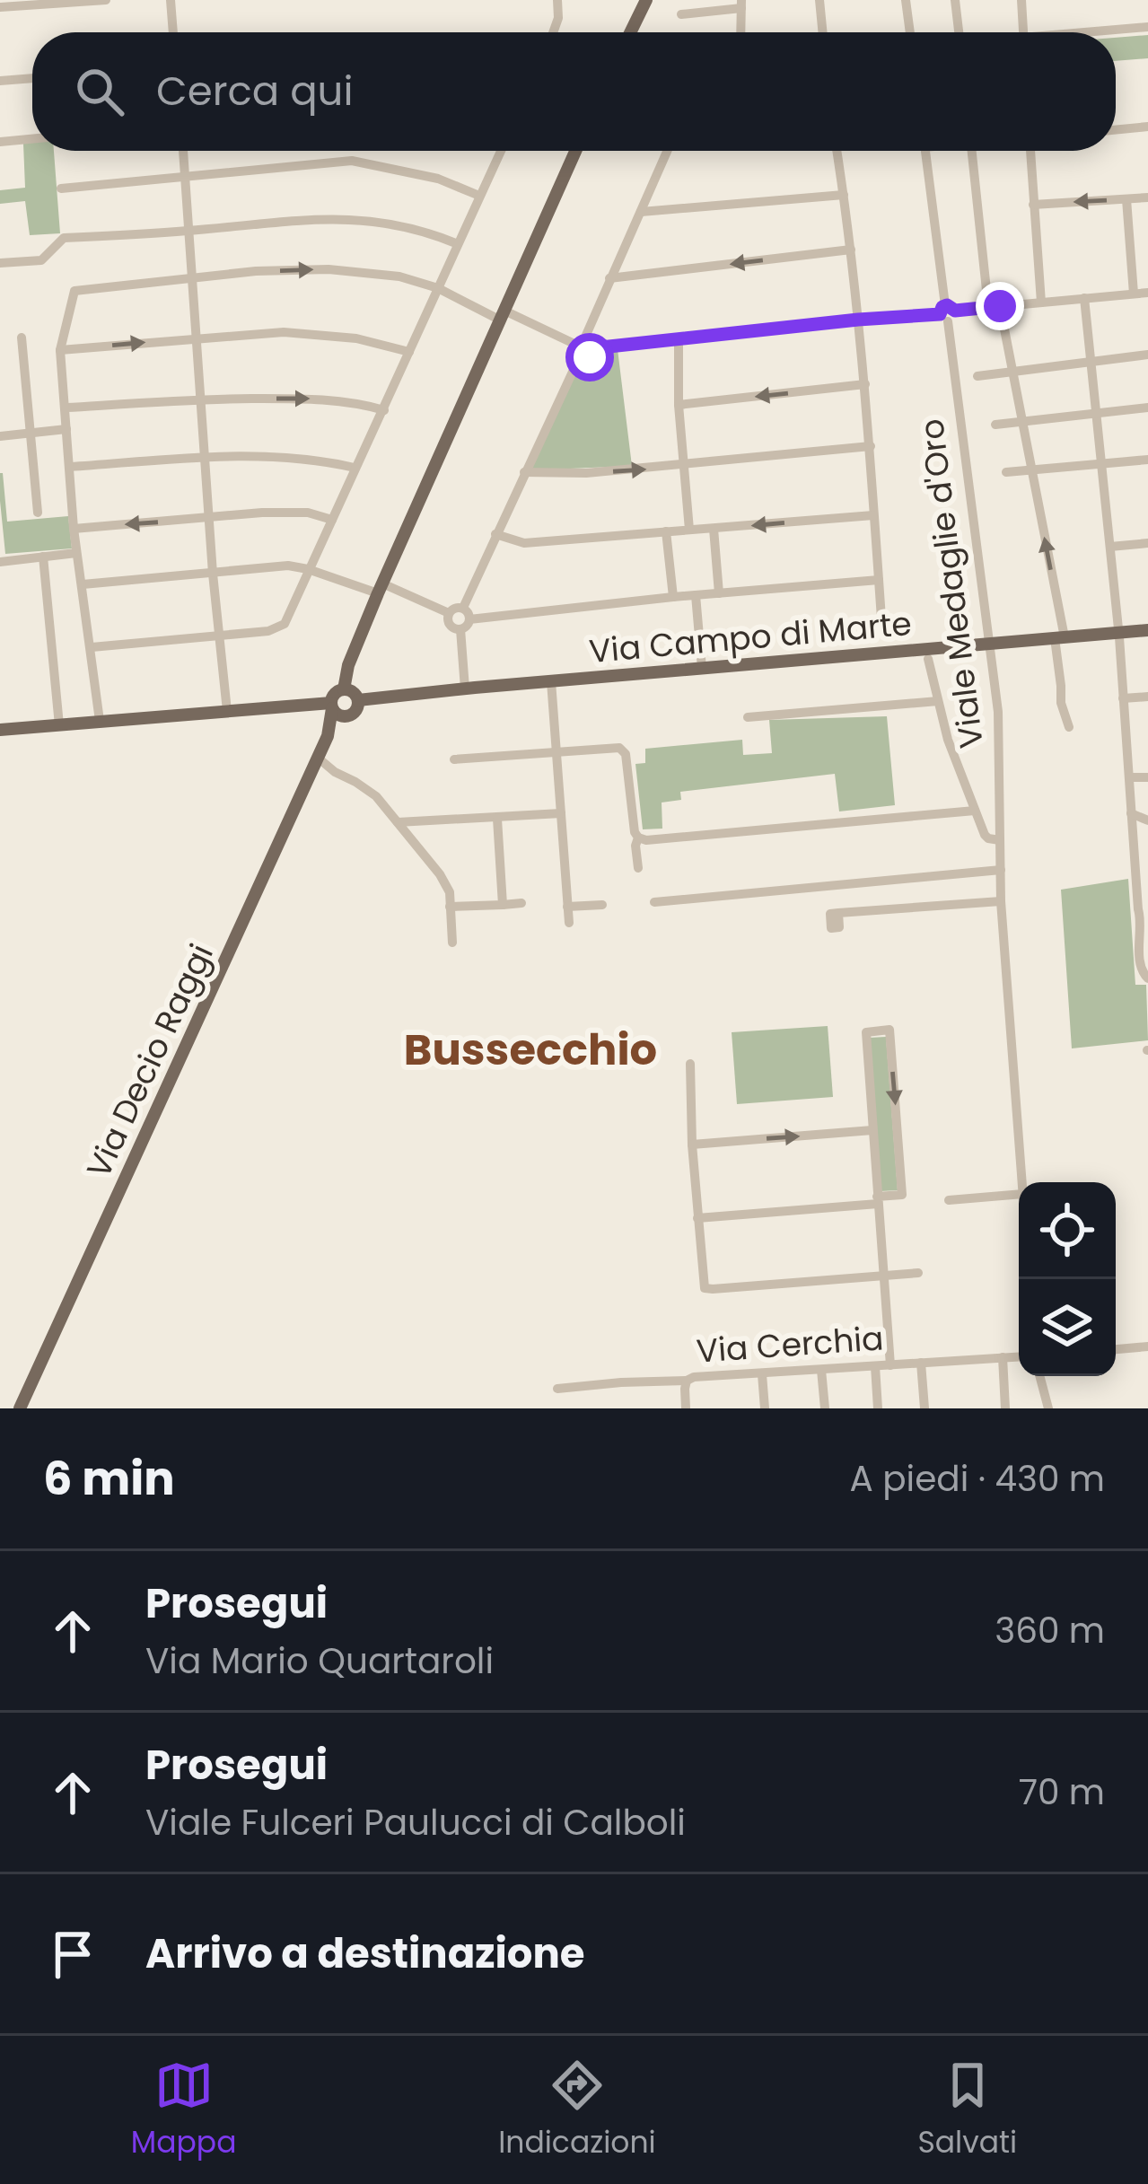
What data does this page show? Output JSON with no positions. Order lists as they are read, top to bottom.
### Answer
{
  "streets": {
    "main road": ["Via Campo di Marte", "Via Decio Raggi"],
    "street": ["Viale Medaglie d'Oro", "Via Cerchia"]
  },
  "crossings": [
    ["Viale Medaglie d'Oro", "Via Campo di Marte"],
    ["Via Campo di Marte", "Via Decio Raggi"]
  ],
  "districts": ["Bussecchio"],
  "page": {
    "search": "Cerca qui",
    "heading": ["6 min", "A piedi · 430 m"],
    "list": [
      ["Prosegui", "Via Mario Quartaroli", "360 m"],
      ["Prosegui", "Viale Fulceri Paulucci di Calboli", "70 m"],
      "Arrivo a destinazione"
    ],
    "nav": ["Mappa", "Indicazioni", "Salvati"]
  }
}
